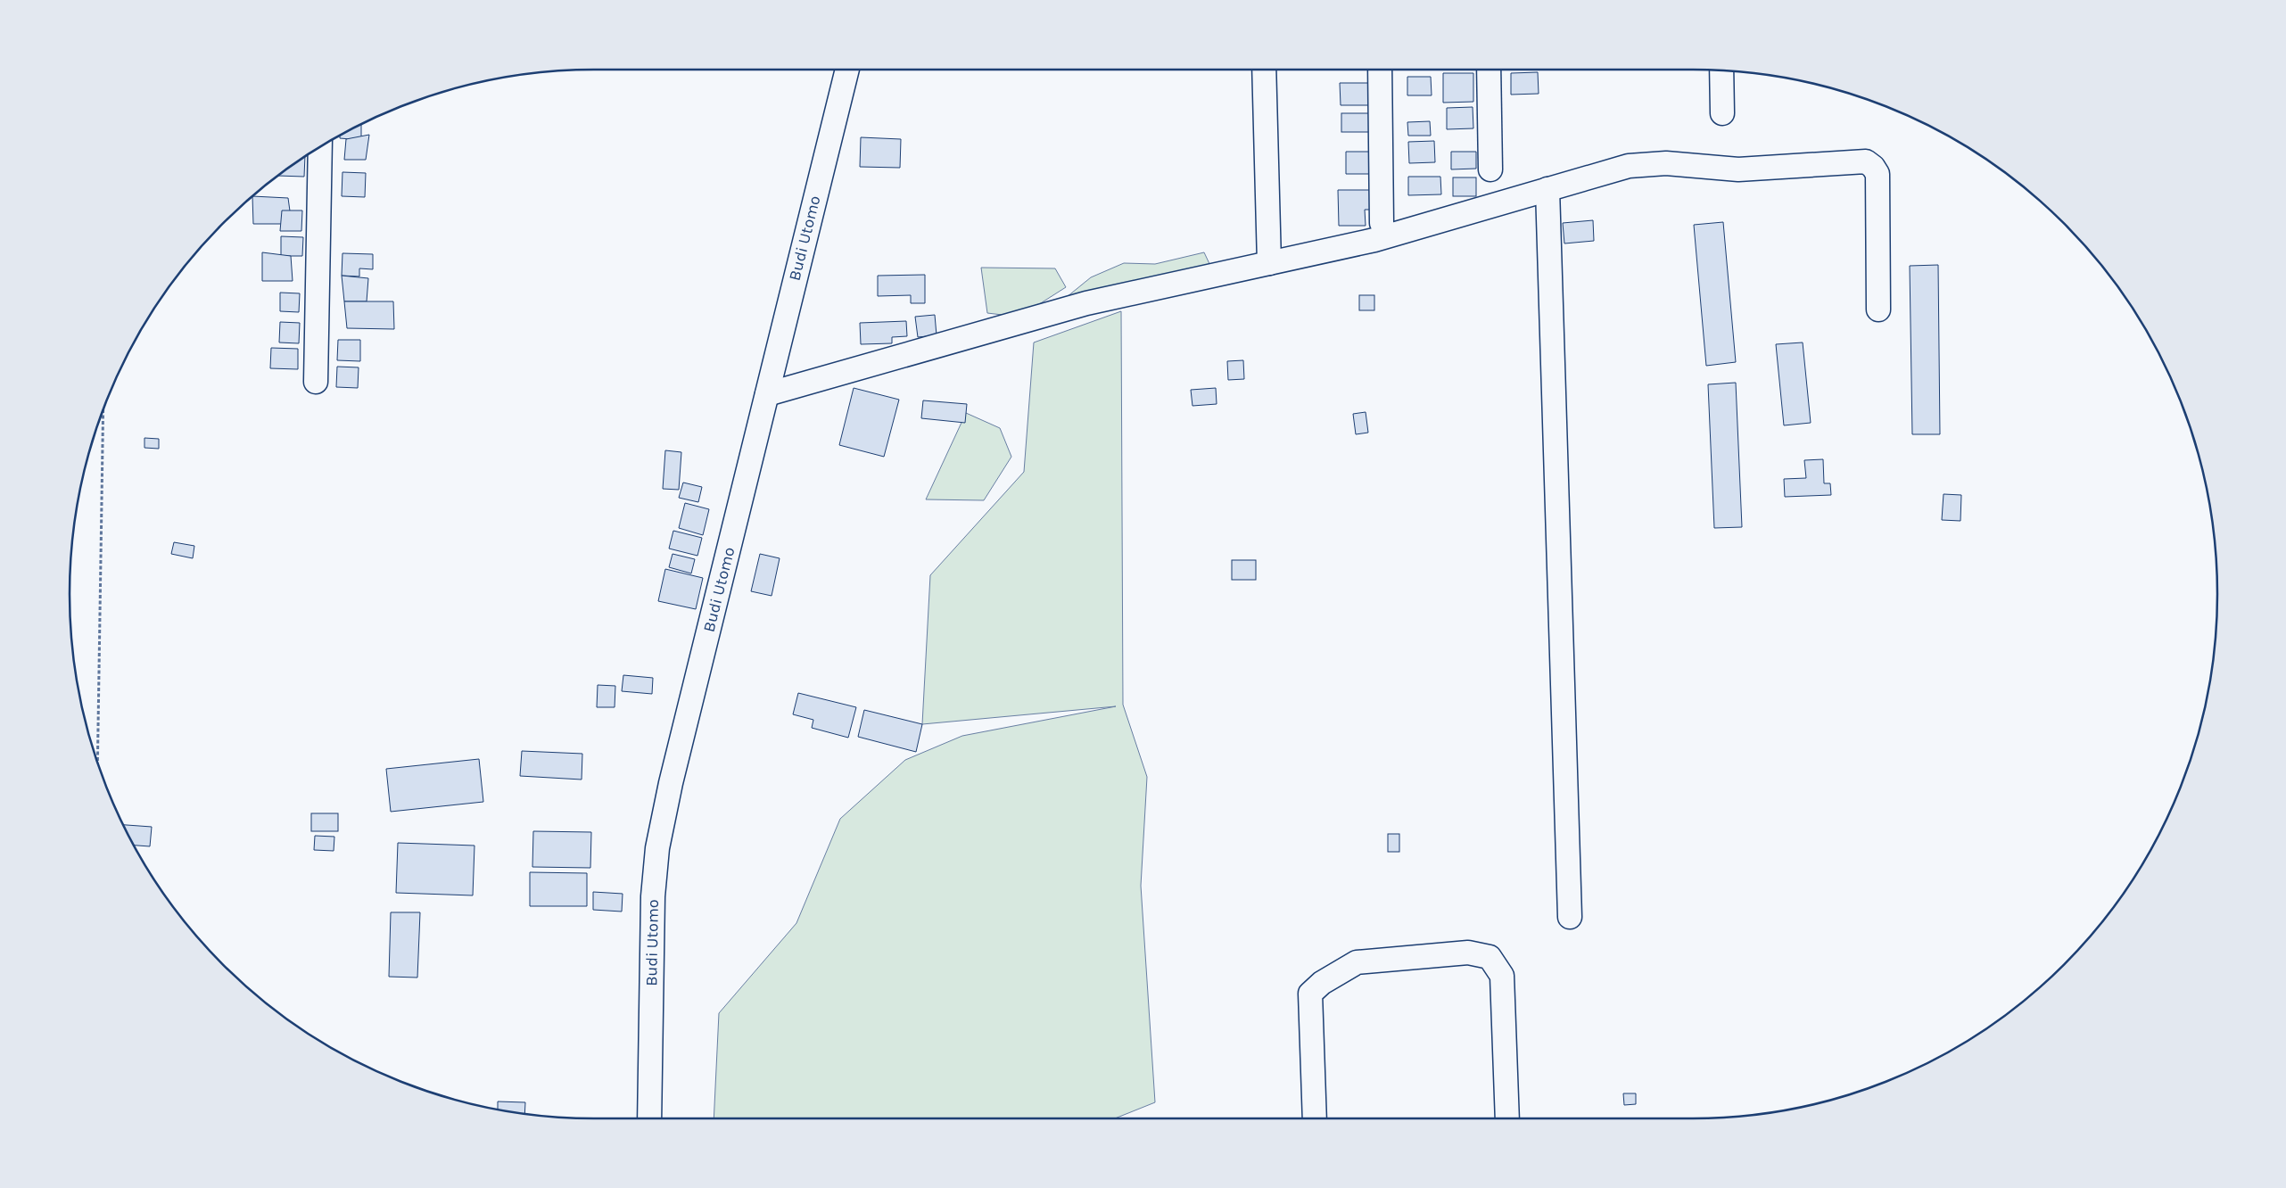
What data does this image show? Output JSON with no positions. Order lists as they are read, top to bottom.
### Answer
{
  "streets": {
    "street": ["Budi Utomo"]
  }
}
